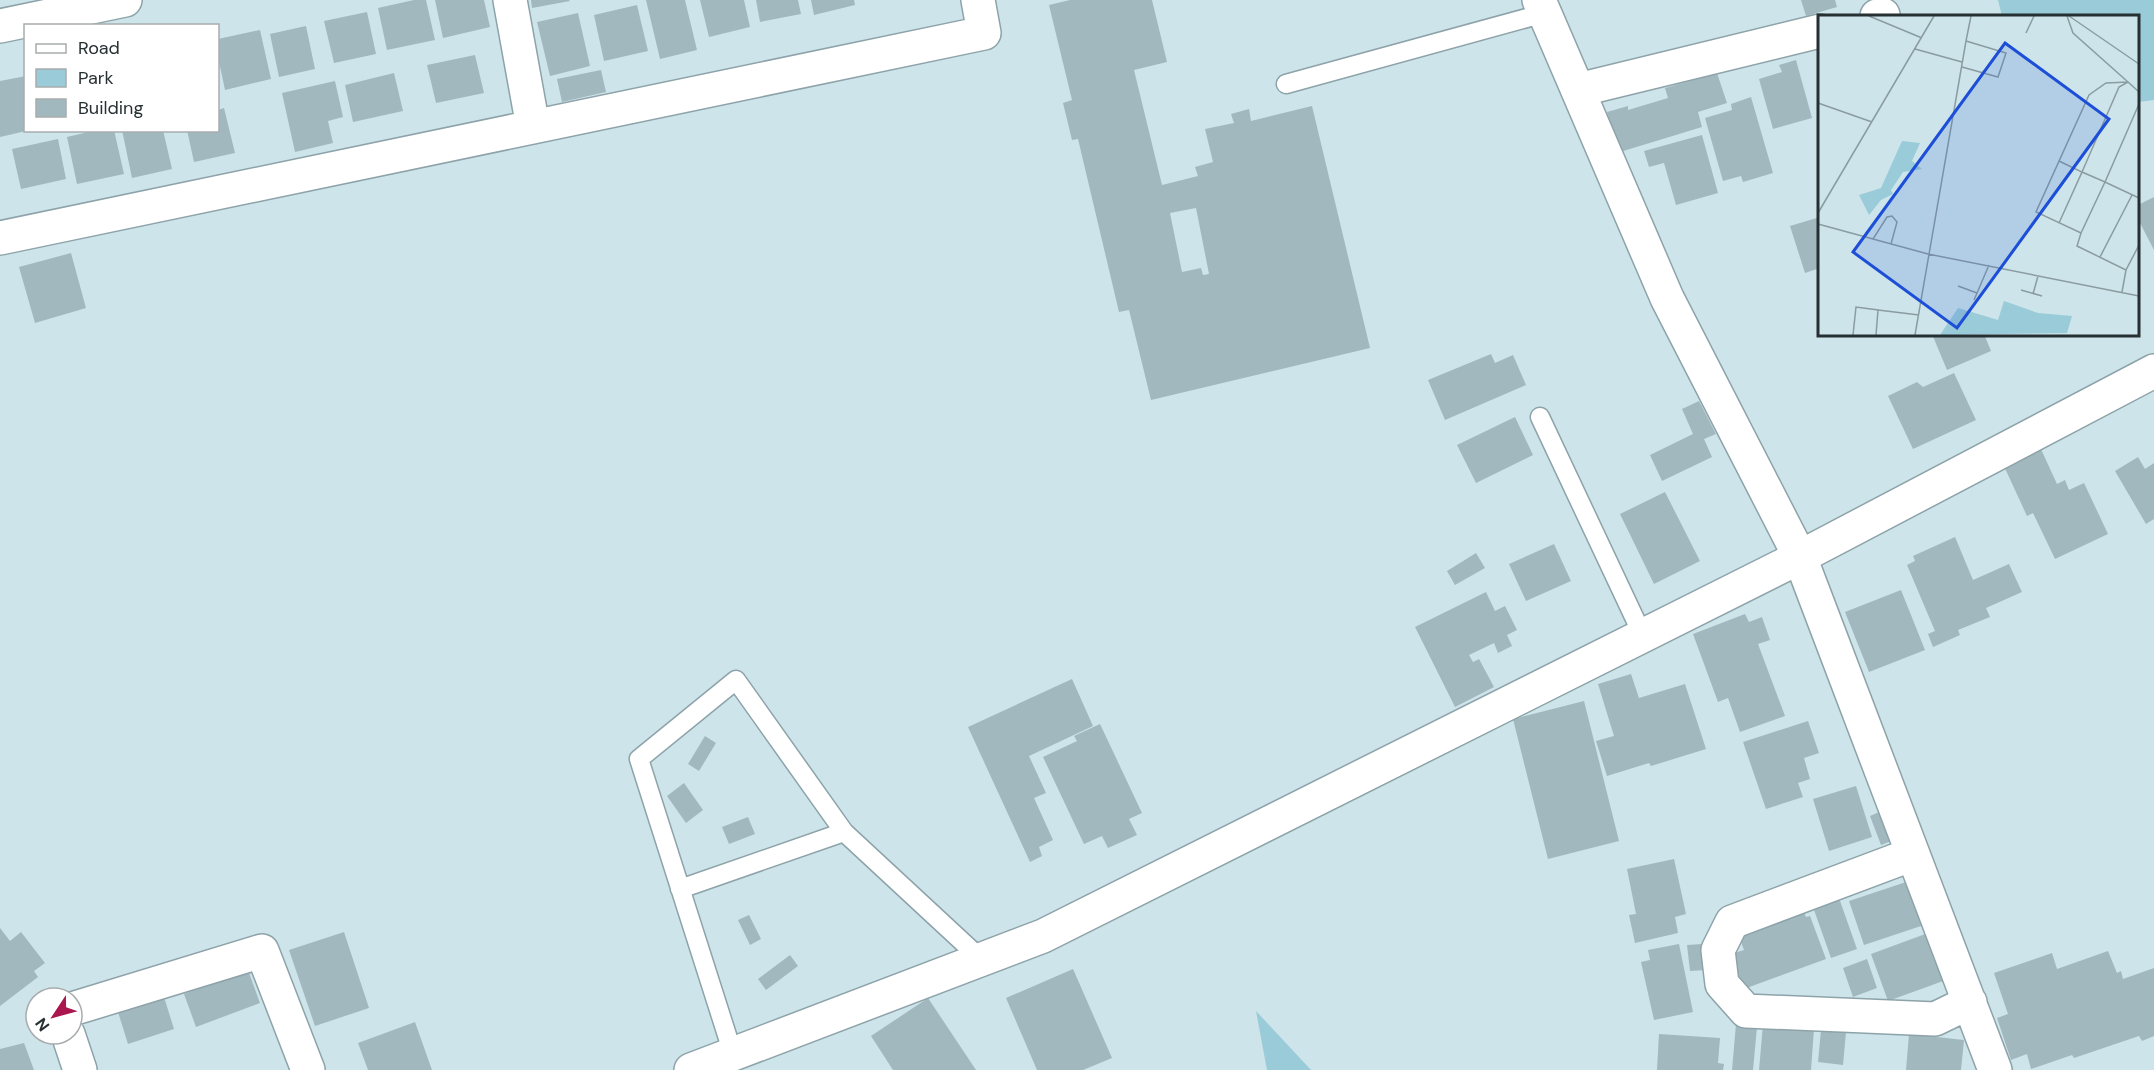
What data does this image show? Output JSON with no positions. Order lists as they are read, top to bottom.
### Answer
{
  "legend": ["Road", "Park", "Building"],
  "north": "bottom left"
}
